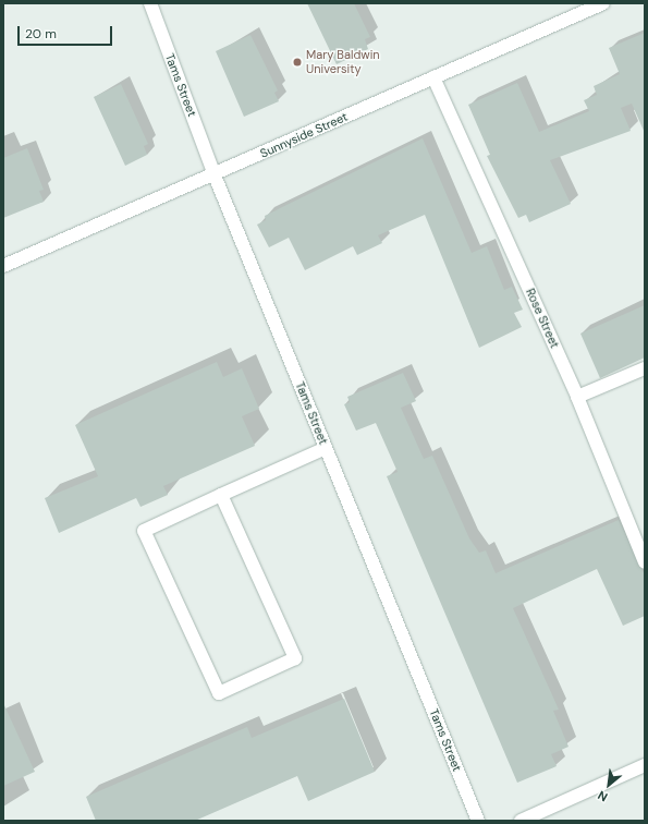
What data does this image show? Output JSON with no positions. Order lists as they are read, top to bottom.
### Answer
{
  "streets": {
    "street": ["Tams Street", "Sunnyside Street", "Rose Street"]
  },
  "crossings": [
    ["Tams Street", "Sunnyside Street"],
    ["Sunnyside Street", "Rose Street"]
  ],
  "places": ["Mary Baldwin University"],
  "scale_bar": "20 m",
  "north": "bottom left"
}
